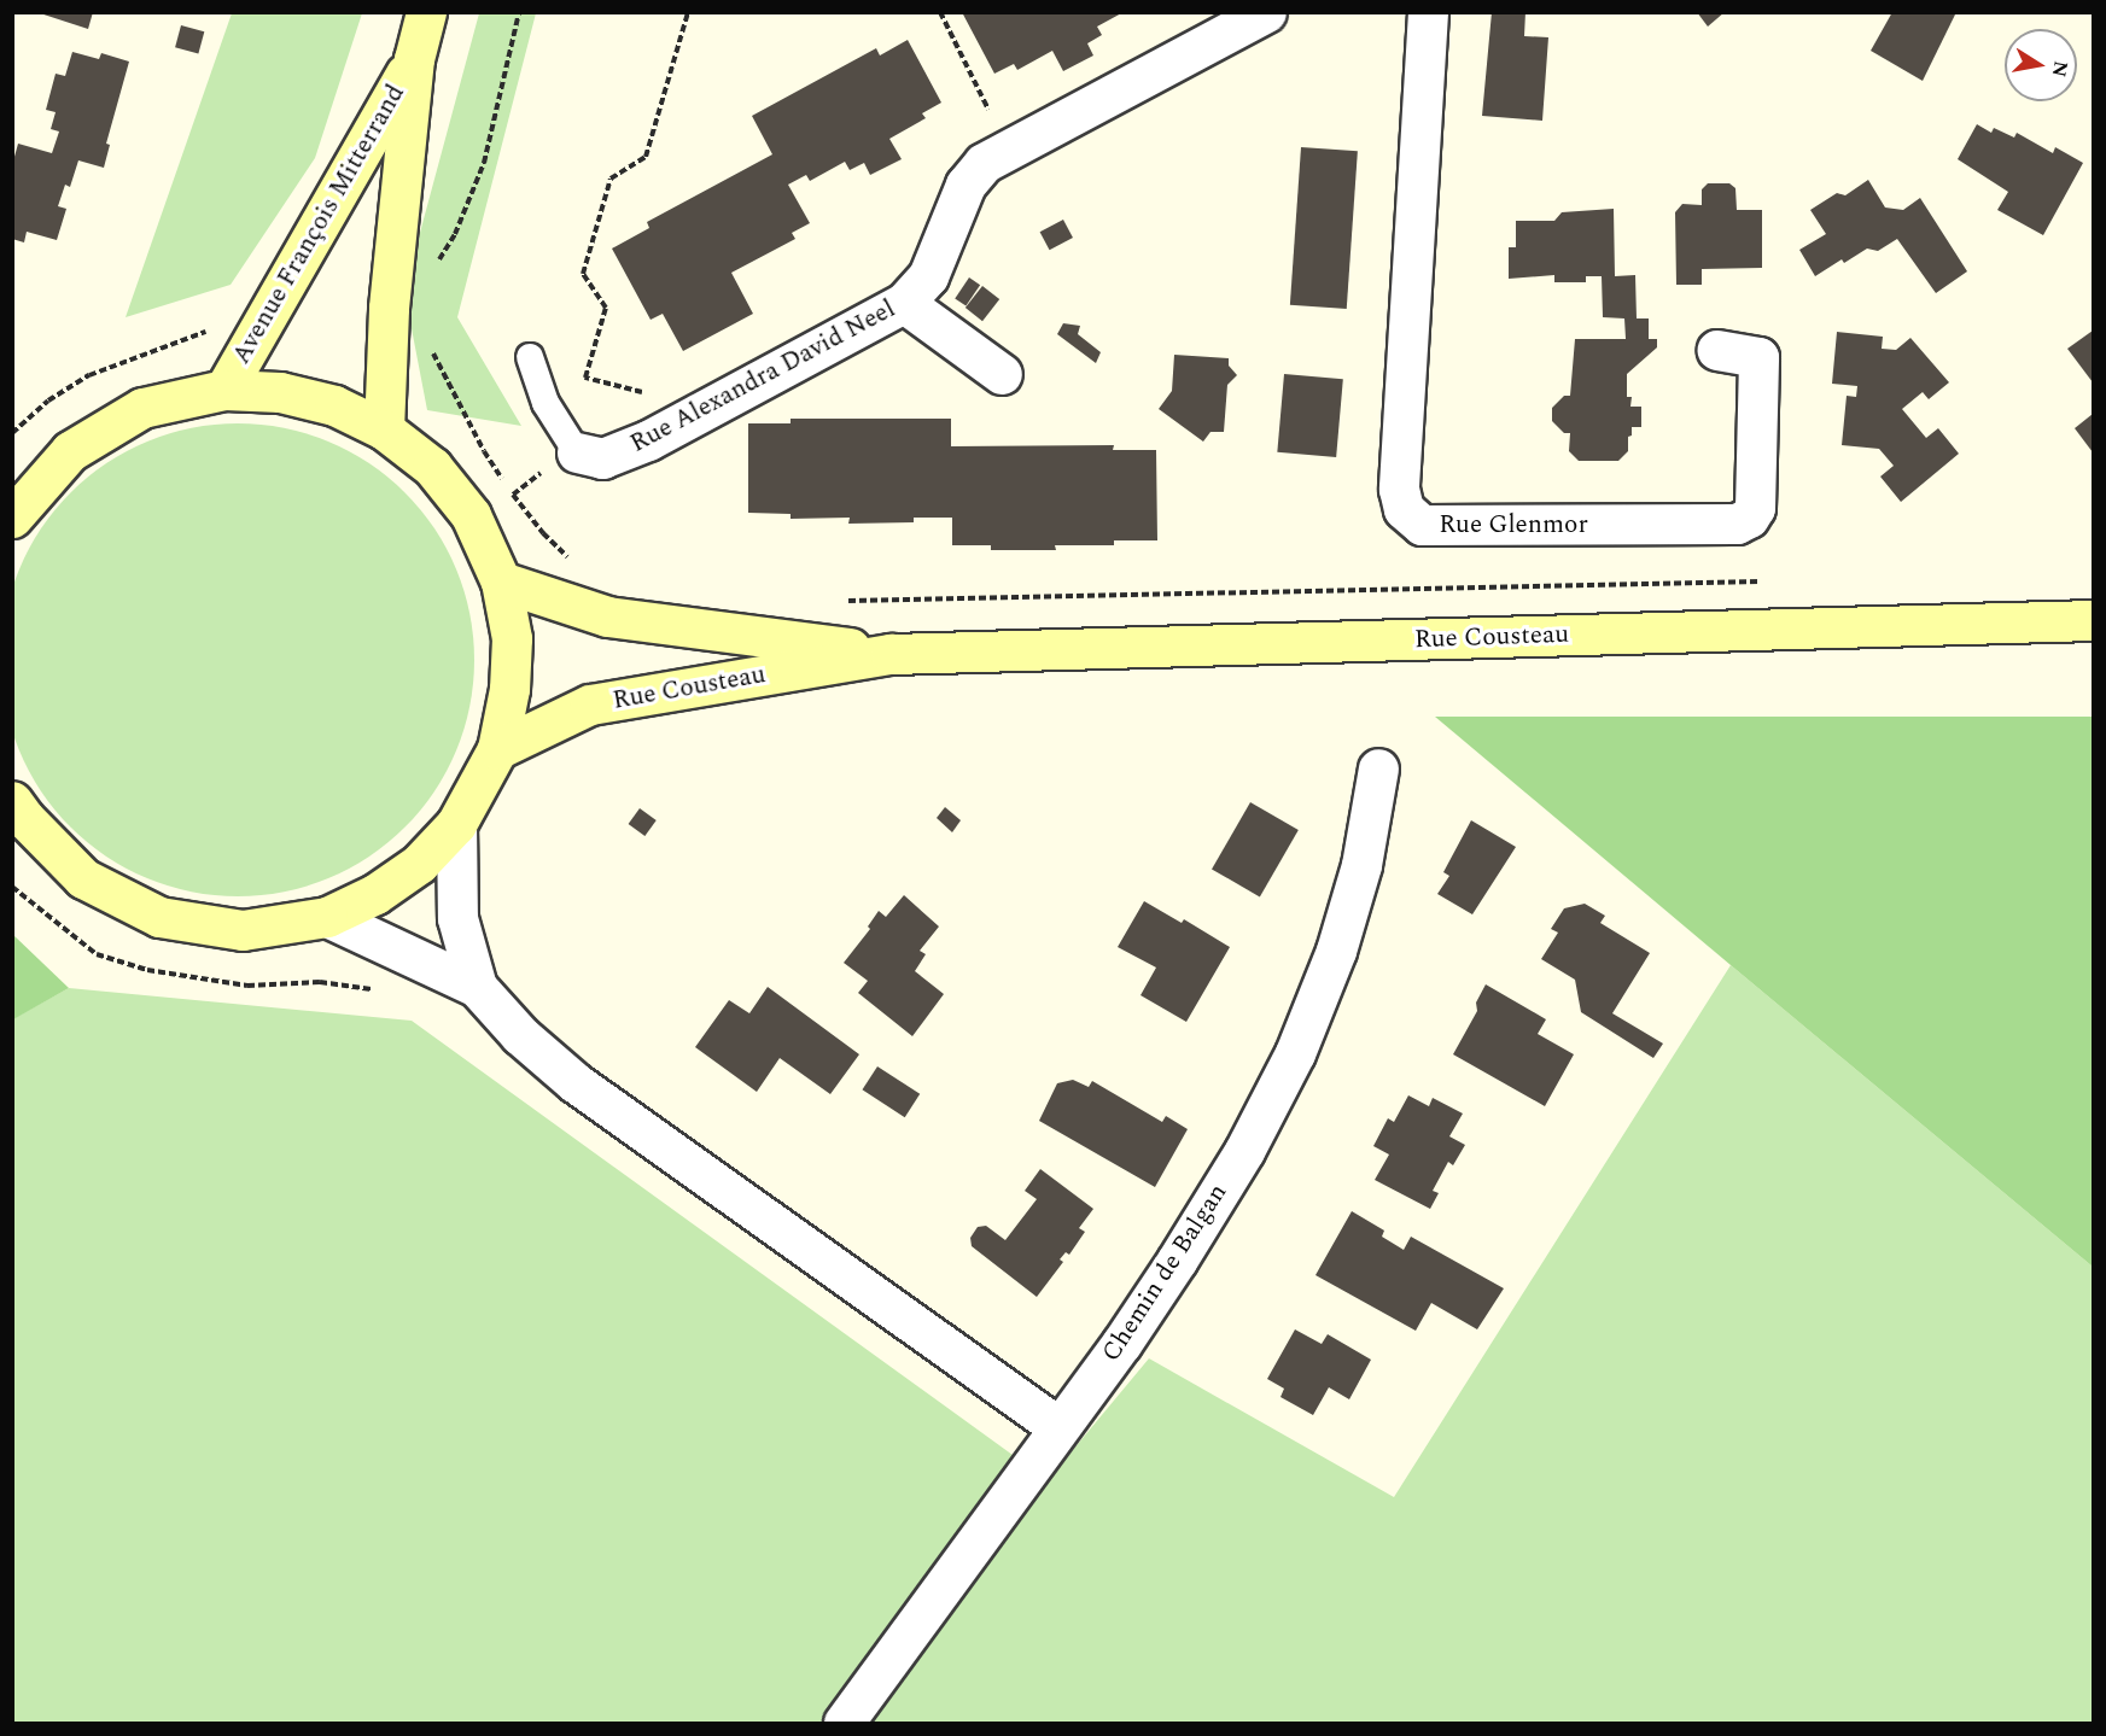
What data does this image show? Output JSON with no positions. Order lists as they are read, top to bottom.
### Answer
{
  "streets": {
    "main road": ["Avenue François Mitterrand", "Rue Cousteau"],
    "street": ["Rue Alexandra David Neel", "Rue Glenmor", "Chemin de Balgan"]
  },
  "north": "right"
}
